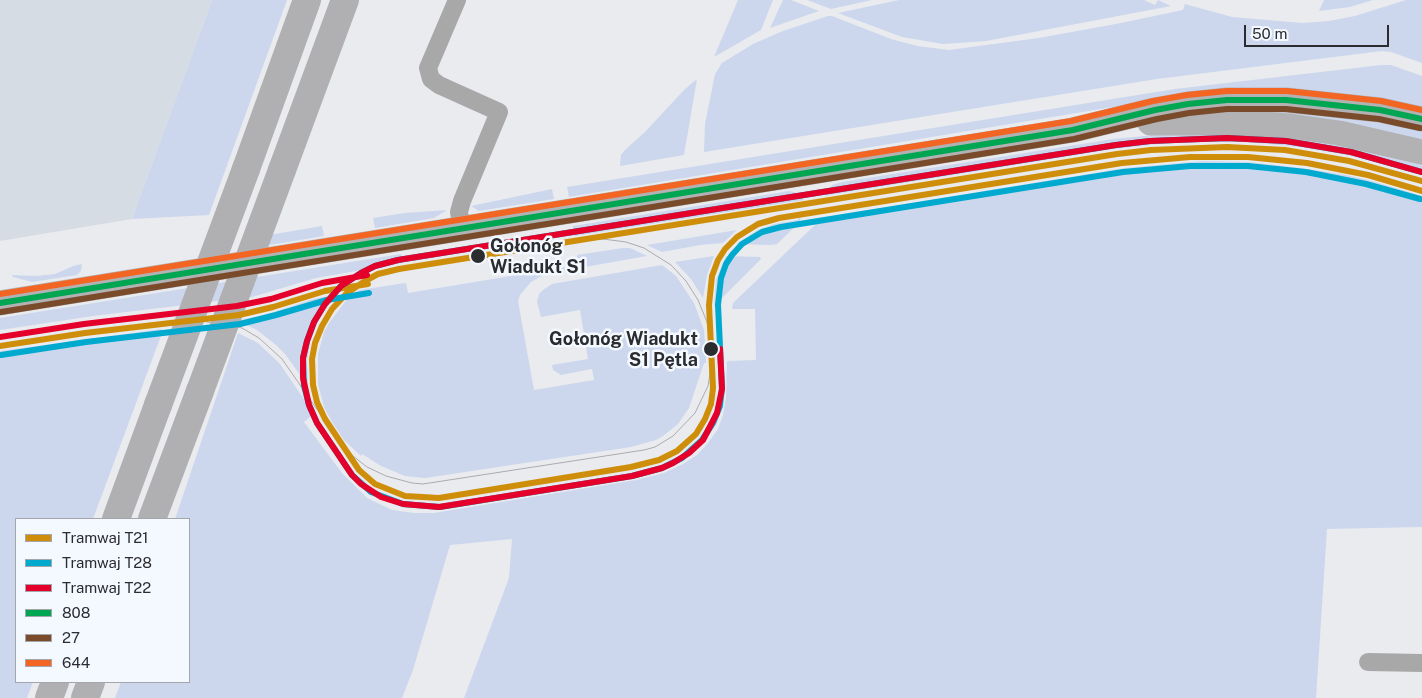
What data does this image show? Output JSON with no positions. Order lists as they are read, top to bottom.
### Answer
{
  "places": ["Gołonóg Wiadukt S1", "Gołonóg Wiadukt S1 Pętla"],
  "lines": [
    "transit line 644",
    "transit line 808",
    "transit line 27",
    "tram line T28",
    "tram line T22",
    "tram line T21"
  ],
  "legend": [
    "Tramwaj T21",
    "Tramwaj T28",
    "Tramwaj T22",
    "808",
    "27",
    "644"
  ],
  "scale_bar": "50 m"
}
